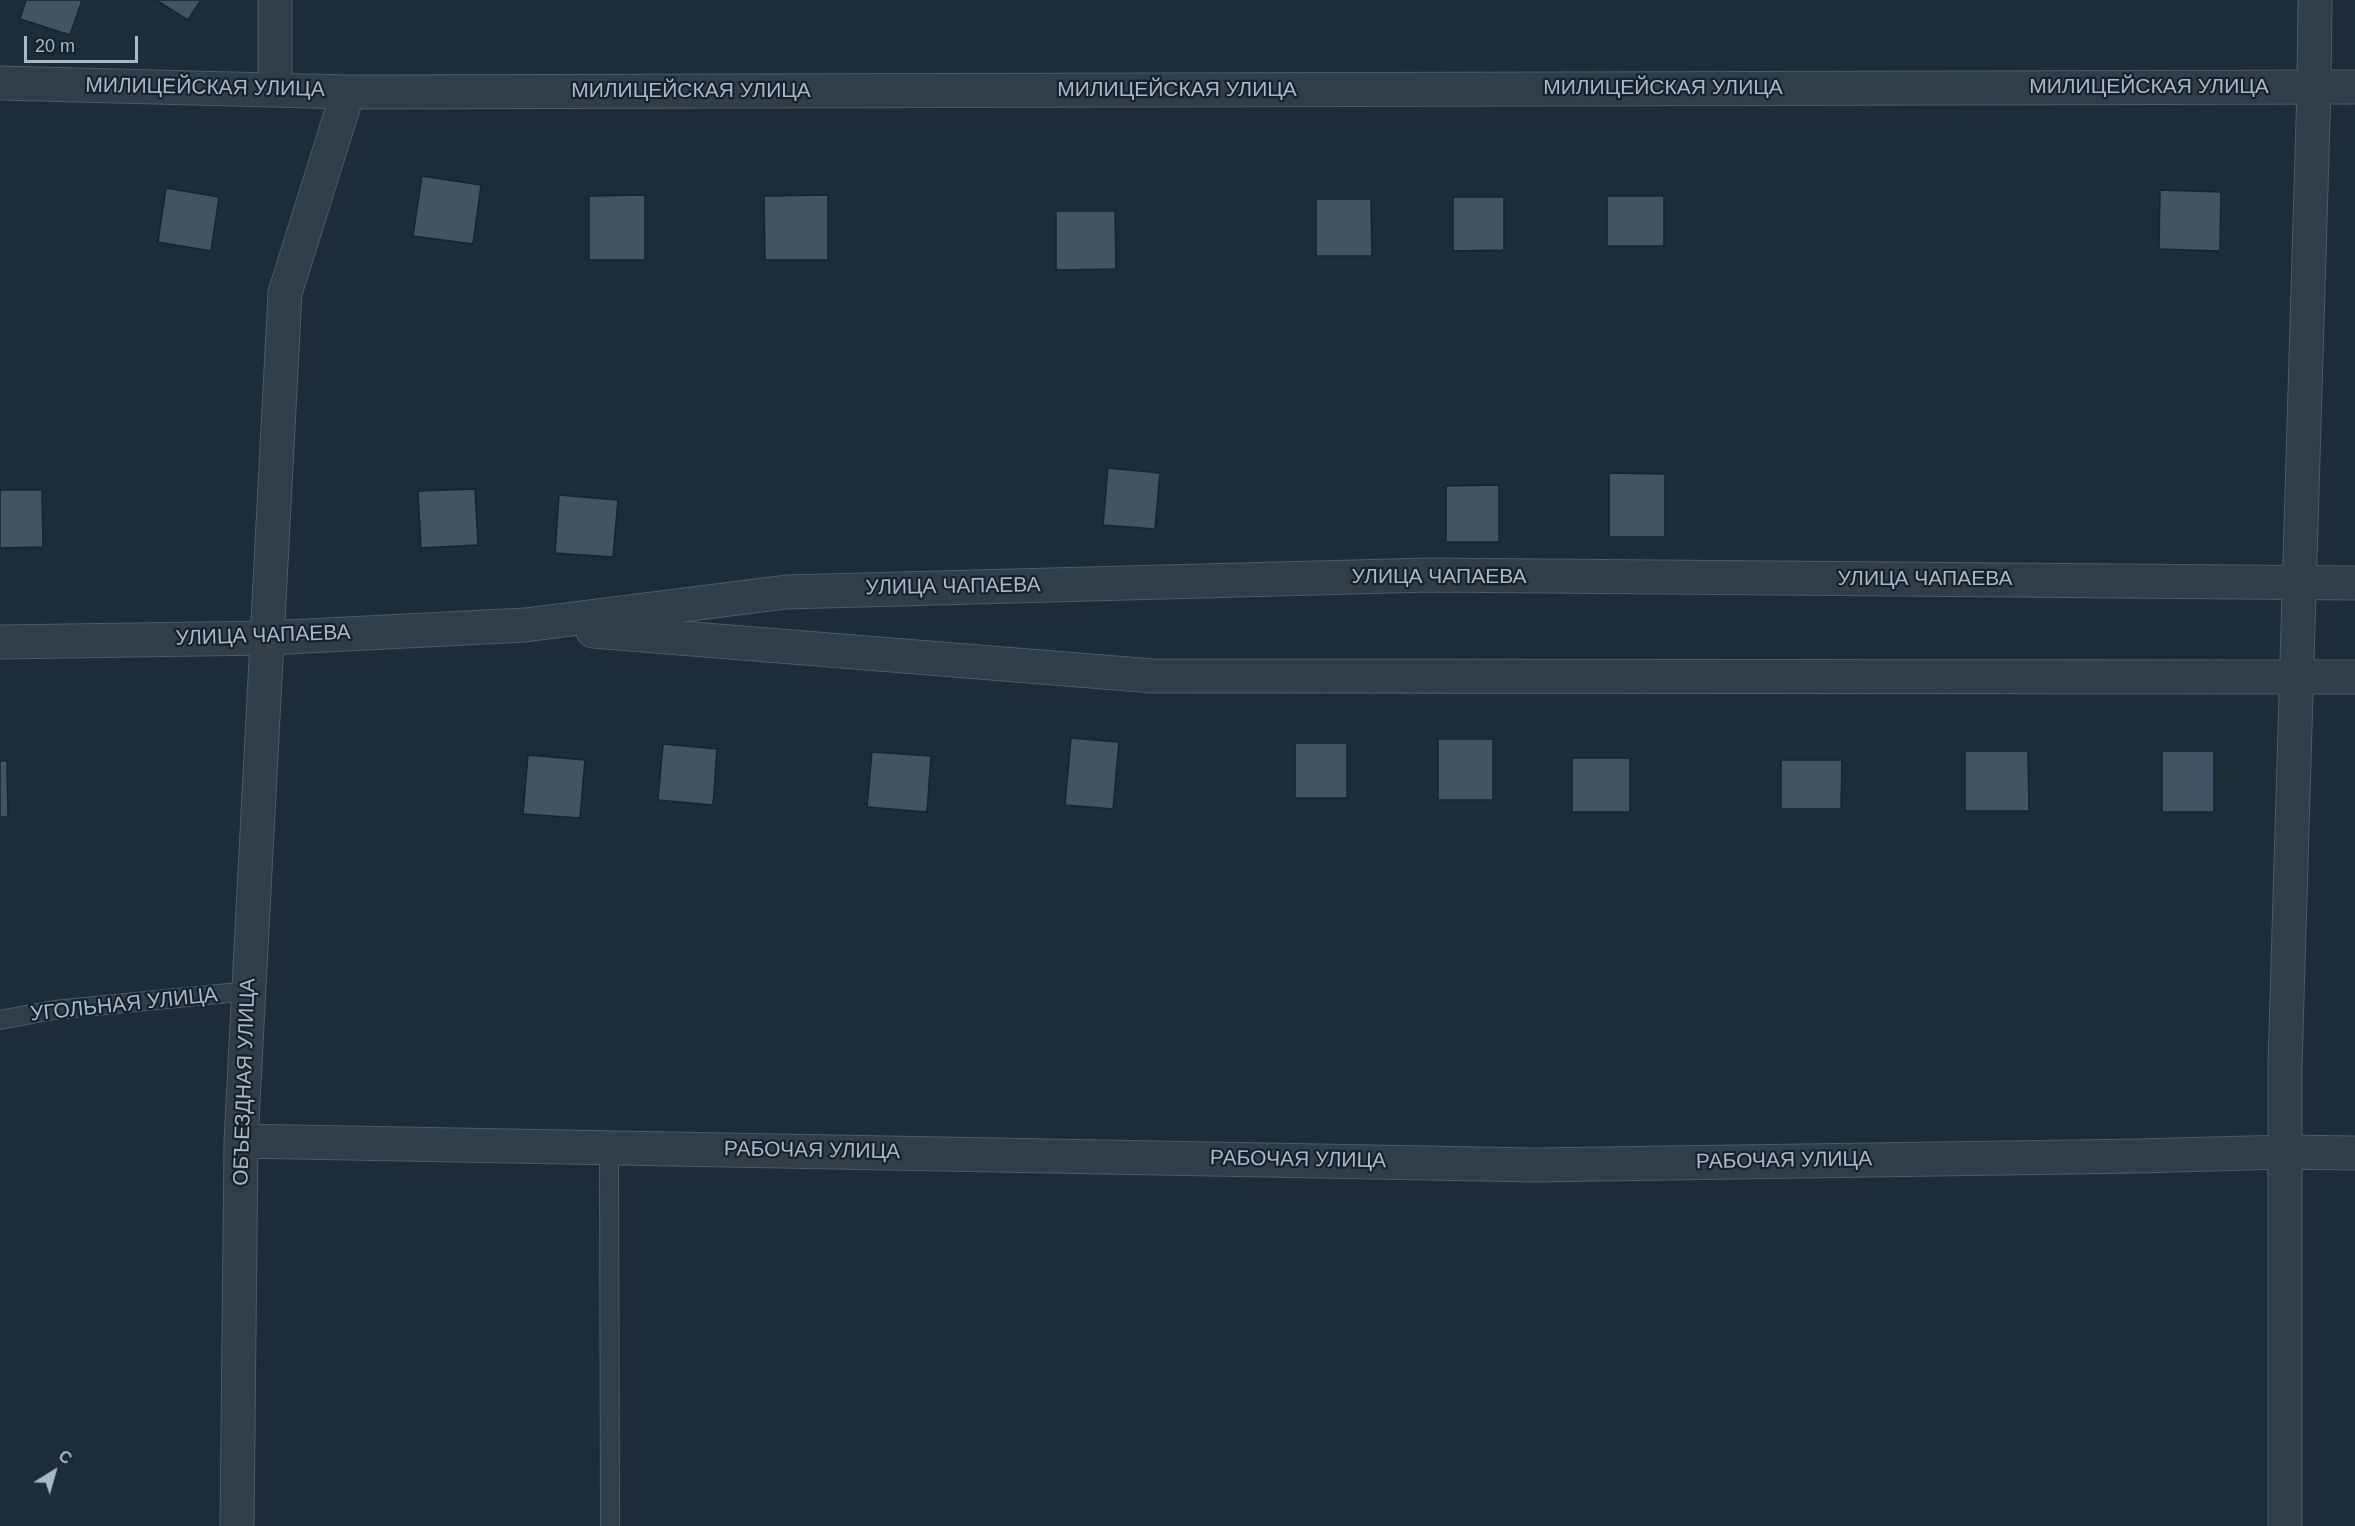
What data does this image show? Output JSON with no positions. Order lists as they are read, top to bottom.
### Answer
{
  "streets": {
    "street": [
      "МИЛИЦЕЙСКАЯ УЛИЦА",
      "УЛИЦА ЧАПАЕВА",
      "ОБЪЕЗДНАЯ УЛИЦА",
      "РАБОЧАЯ УЛИЦА"
    ],
    "lane": ["УГОЛЬНАЯ УЛИЦА"]
  },
  "crossings": [
    ["МИЛИЦЕЙСКАЯ УЛИЦА", "ОБЪЕЗДНАЯ УЛИЦА"],
    ["УЛИЦА ЧАПАЕВА", "ОБЪЕЗДНАЯ УЛИЦА"],
    ["УГОЛЬНАЯ УЛИЦА", "ОБЪЕЗДНАЯ УЛИЦА"],
    ["ОБЪЕЗДНАЯ УЛИЦА", "РАБОЧАЯ УЛИЦА"]
  ],
  "scale_bar": "20 m",
  "north": "top right"
}
